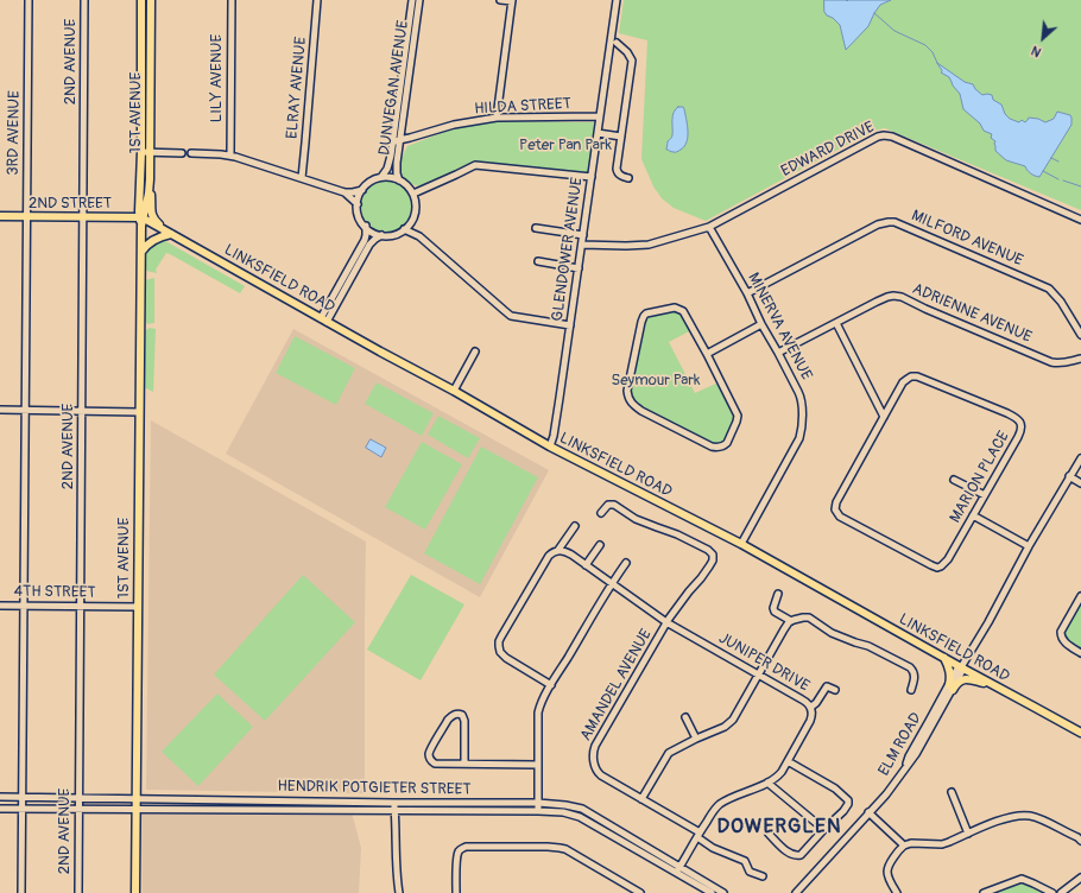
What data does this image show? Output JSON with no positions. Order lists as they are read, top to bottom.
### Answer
{
  "streets": {
    "main road": ["1ST AVENUE", "2ND STREET", "LINKSFIELD ROAD"],
    "street": [
      "2ND AVENUE",
      "LILY AVENUE",
      "ELRAY AVENUE",
      "DUNVEGAN AVENUE",
      "HILDA STREET",
      "3RD AVENUE",
      "EDWARD DRIVE",
      "MILFORD AVENUE",
      "GLENDOWER AVENUE",
      "ADRIENNE AVENUE",
      "MINERVA AVENUE",
      "MARION PLACE",
      "4TH STREET",
      "JUNIPER DRIVE",
      "AMANDEL AVENUE",
      "ELM ROAD",
      "HENDRIK POTGIETER STREET"
    ]
  },
  "crossings": [
    ["2ND AVENUE", "2ND STREET"],
    ["2ND AVENUE", "4TH STREET"],
    ["2ND AVENUE", "HENDRIK POTGIETER STREET"],
    ["DUNVEGAN AVENUE", "HILDA STREET"],
    ["HILDA STREET", "GLENDOWER AVENUE"],
    ["1ST AVENUE", "2ND STREET"],
    ["1ST AVENUE", "LINKSFIELD ROAD"],
    ["1ST AVENUE", "4TH STREET"],
    ["1ST AVENUE", "HENDRIK POTGIETER STREET"],
    ["3RD AVENUE", "2ND STREET"],
    ["3RD AVENUE", "4TH STREET"],
    ["3RD AVENUE", "HENDRIK POTGIETER STREET"],
    ["EDWARD DRIVE", "GLENDOWER AVENUE"],
    ["EDWARD DRIVE", "MINERVA AVENUE"],
    ["2ND STREET", "LINKSFIELD ROAD"],
    ["MILFORD AVENUE", "MINERVA AVENUE"],
    ["GLENDOWER AVENUE", "LINKSFIELD ROAD"],
    ["LINKSFIELD ROAD", "MINERVA AVENUE"],
    ["LINKSFIELD ROAD", "ELM ROAD"],
    ["ADRIENNE AVENUE", "MINERVA AVENUE"],
    ["JUNIPER DRIVE", "AMANDEL AVENUE"],
    ["JUNIPER DRIVE", "HENDRIK POTGIETER STREET"]
  ],
  "districts": ["DOWERGLEN"],
  "parks": ["Peter Pan Park", "Seymour Park"],
  "north": "bottom left"
}
